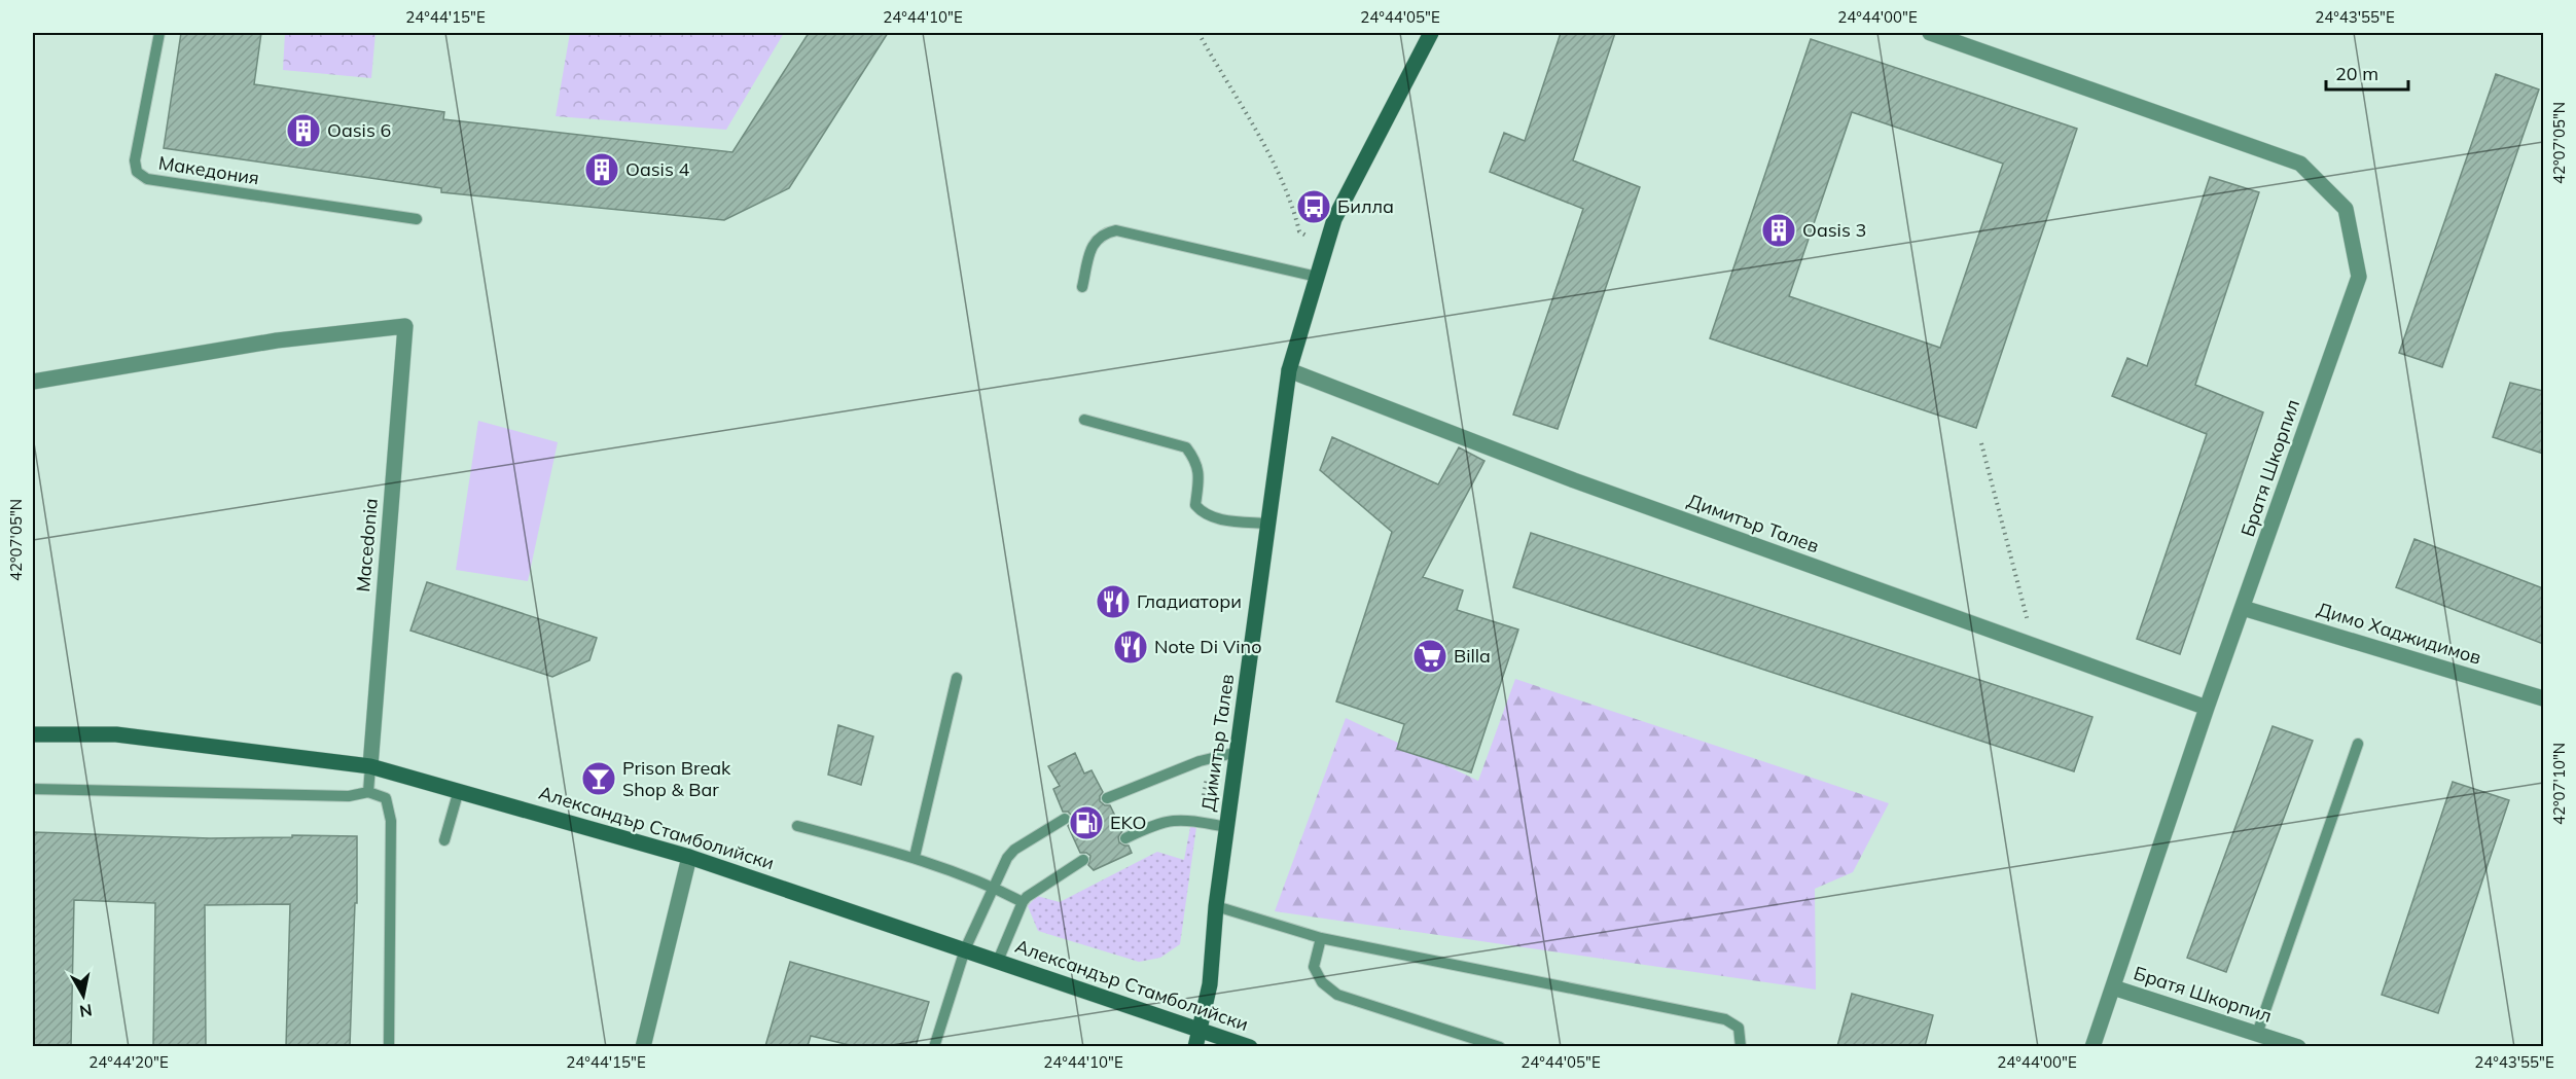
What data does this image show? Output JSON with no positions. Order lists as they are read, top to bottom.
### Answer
{
  "streets": {
    "street": [
      "Братя Шкорпил",
      "Димитър Талев",
      "Macedonia",
      "Димо Хаджидимов",
      "Александър Стамболийски"
    ],
    "lane": ["Македония"]
  },
  "crossings": [
    ["Братя Шкорпил", "Димитър Талев"],
    ["Братя Шкорпил", "Димо Хаджидимов"],
    ["Димитър Талев", "Александър Стамболийски"],
    ["Macedonia", "Александър Стамболийски"]
  ],
  "places": {
    "building": ["Oasis 6", "Oasis 4", "Oasis 3"],
    "bus stop": ["Билла"],
    "restaurant": ["Гладиатори", "Note Di Vino"],
    "supermarket": ["Billa"],
    "bar": ["Prison Break Shop & Bar"],
    "fuel station": ["EKO"]
  },
  "scale_bar": "20 m",
  "north": "bottom",
  "coordinates": [
    "24°44'15\"E",
    "24°44'10\"E",
    "24°44'05\"E",
    "24°44'00\"E",
    "24°43'55\"E",
    "42°07'05\"N",
    "42°07'10\"N",
    "24°44'20\"E"
  ]
}
